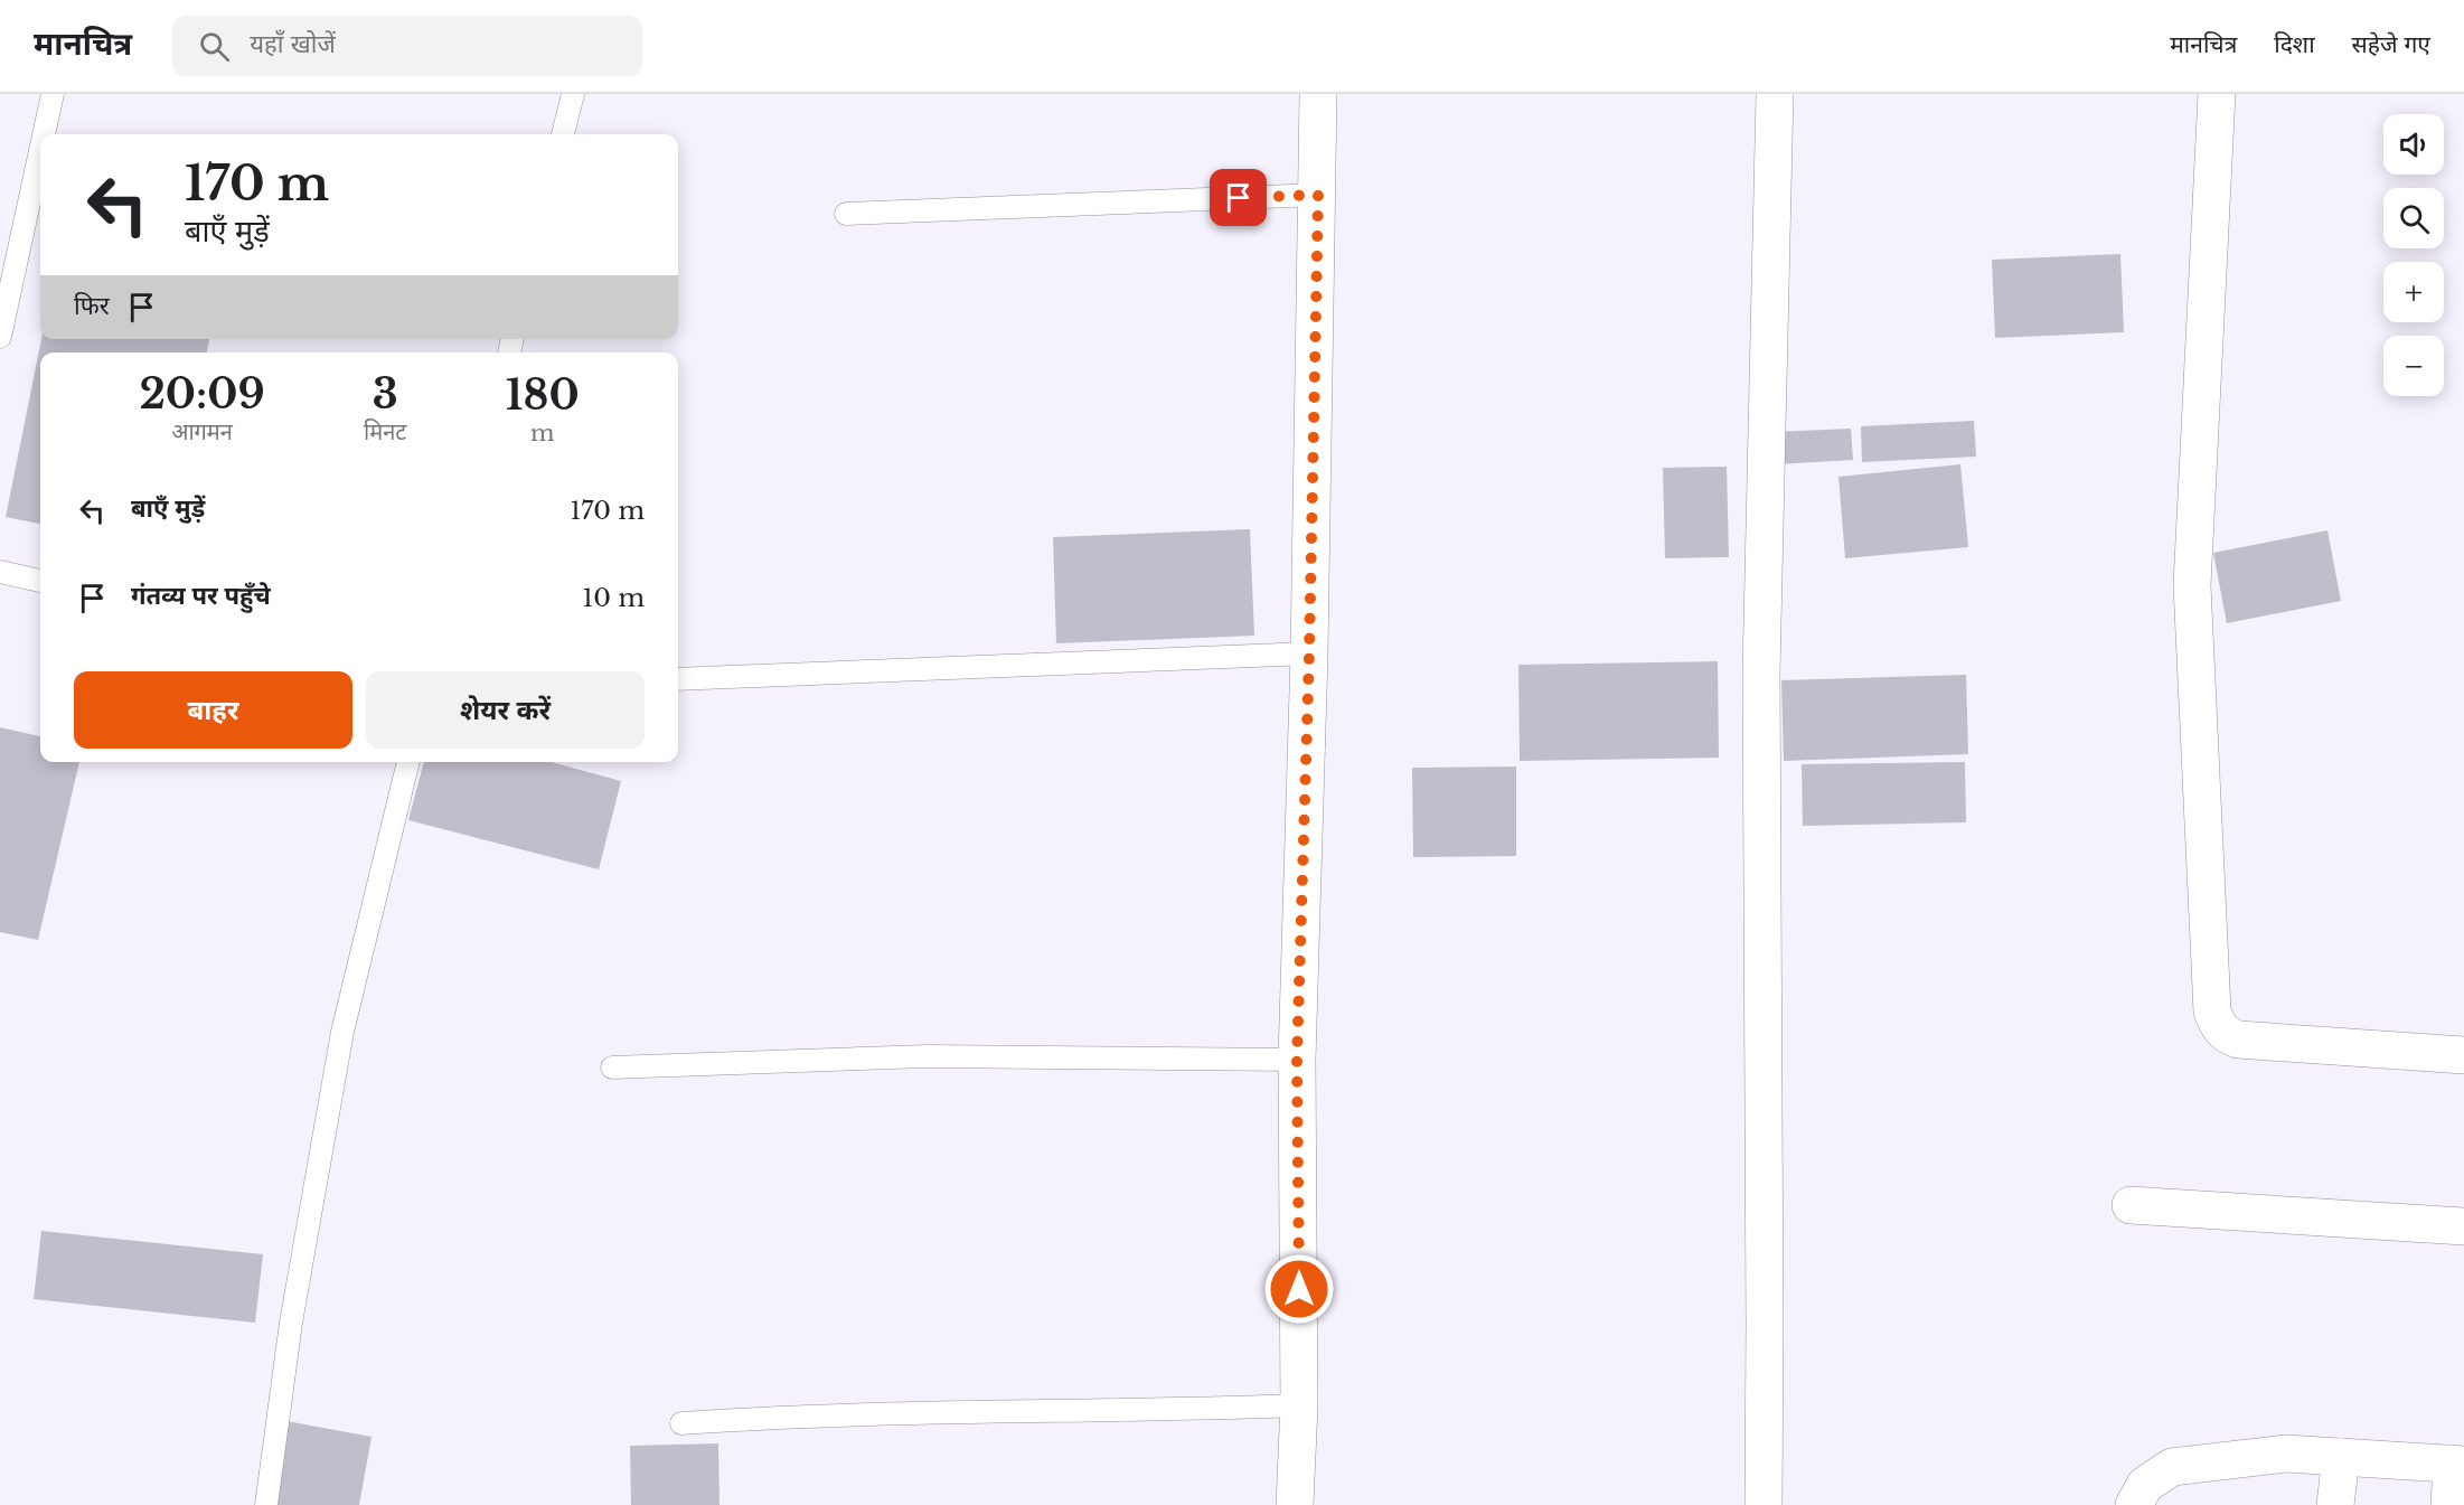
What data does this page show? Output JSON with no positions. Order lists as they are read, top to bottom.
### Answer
{
  "page": {
    "header": "मानचित्र",
    "search": "यहाँ खोजें",
    "nav": ["मानचित्र", "दिशा", "सहेजे गए"],
    "map_buttons": ["+", "−"],
    "turn": ["170 m", "बाएँ मुड़ें"],
    "then": "फिर",
    "eta": [
      "20:09",
      "आगमन",
      "3",
      "मिनट",
      "180",
      "m"
    ],
    "list": [
      {
        "name": "बाएँ मुड़ें",
        "value": "170 m"
      },
      {
        "name": "गंतव्य पर पहुँचे",
        "value": "10 m"
      }
    ],
    "buttons": ["बाहर", "शेयर करें"]
  }
}
